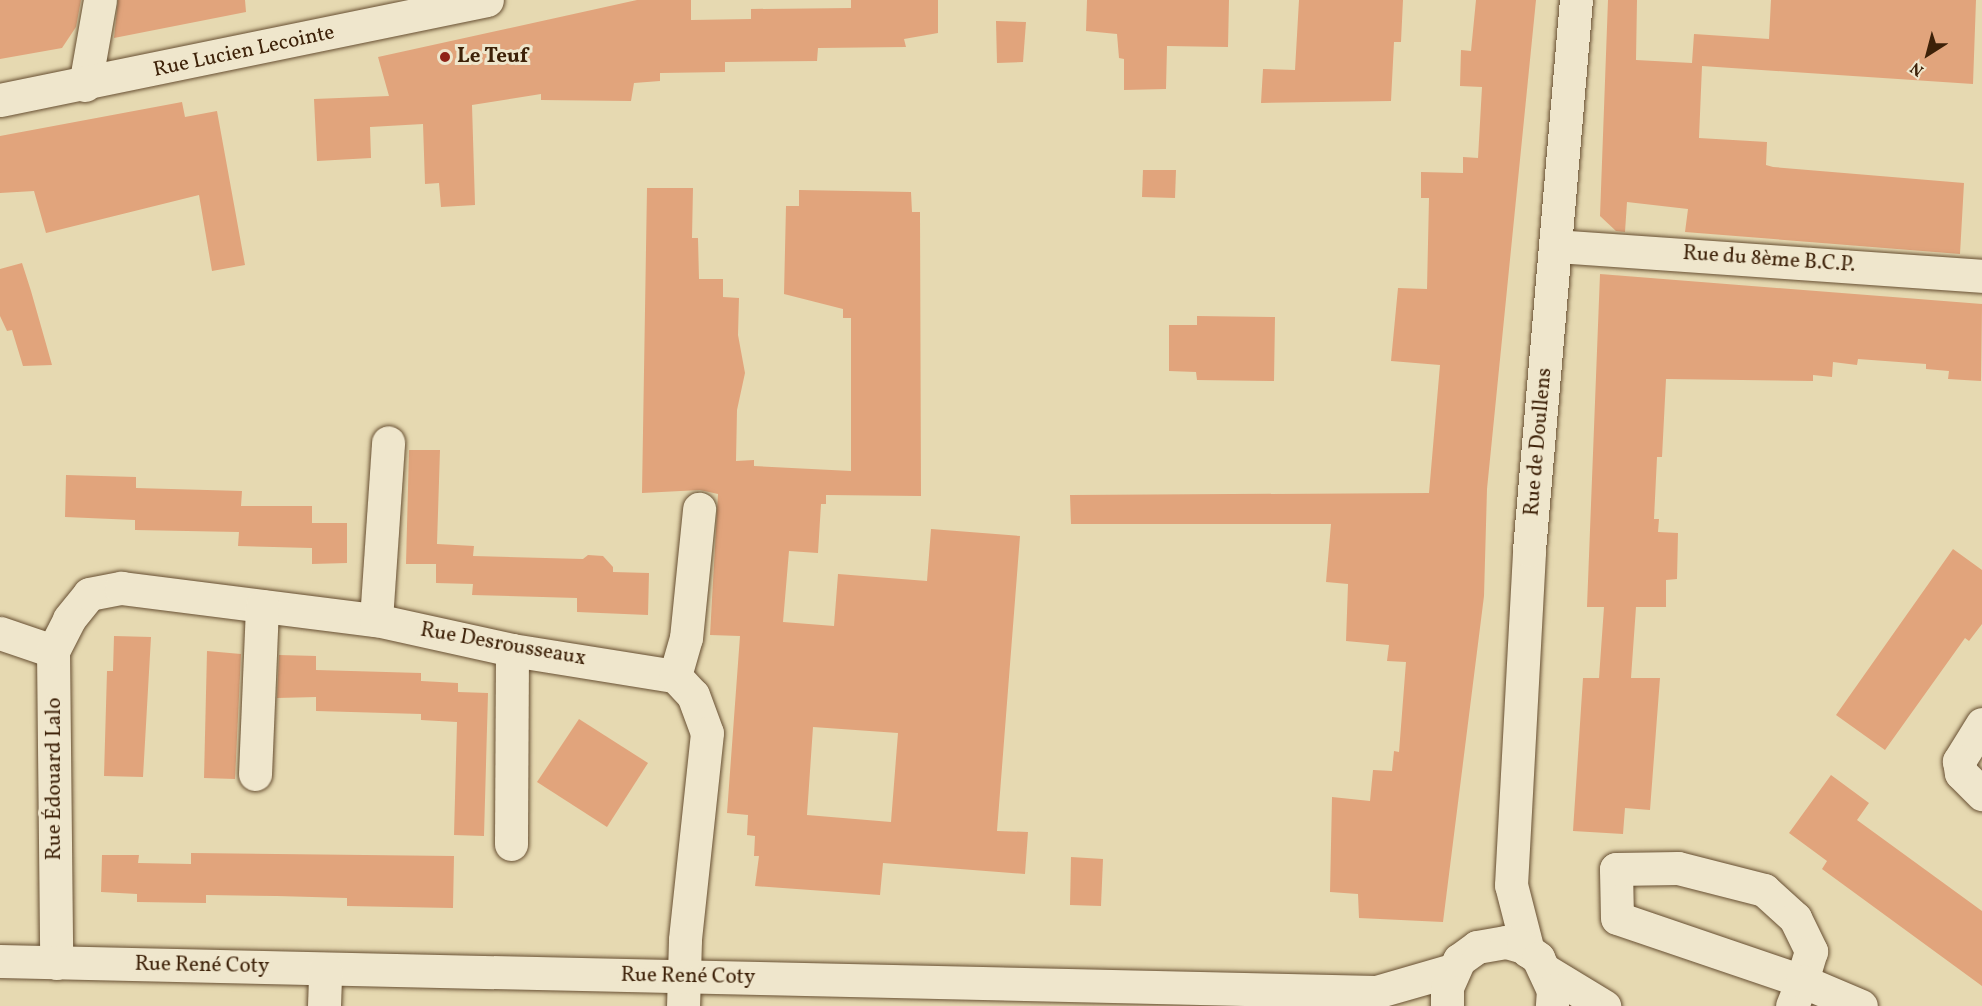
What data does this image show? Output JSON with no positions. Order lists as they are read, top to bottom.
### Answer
{
  "streets": {
    "street": [
      "Rue Lucien Lecointe",
      "Rue du 8ème B.C.P.",
      "Rue de Doullens",
      "Rue Desrousseaux",
      "Rue Édouard Lalo",
      "Rue René Coty"
    ]
  },
  "crossings": [
    ["Rue du 8ème B.C.P.", "Rue de Doullens"],
    ["Rue Desrousseaux", "Rue Édouard Lalo"],
    ["Rue Édouard Lalo", "Rue René Coty"]
  ],
  "places": ["Le Teuf"],
  "north": "bottom left"
}
